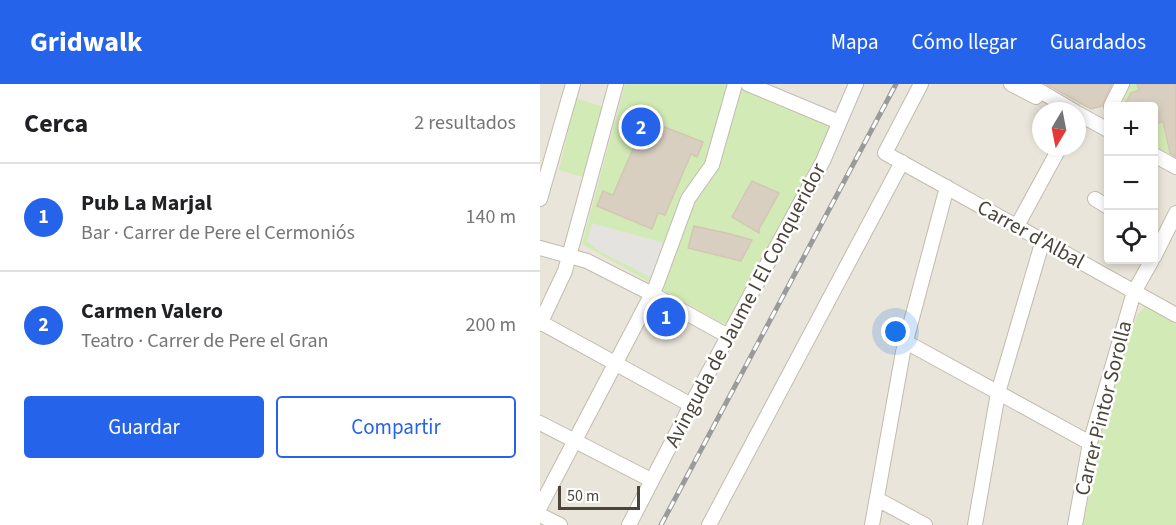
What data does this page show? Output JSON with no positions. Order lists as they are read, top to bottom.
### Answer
{
  "streets": {
    "street": ["Carrer d'Albal", "Avinguda de Jaume I El Conqueridor", "Carrer Pintor Sorolla"]
  },
  "crossings": [
    ["Carrer d'Albal", "Carrer Pintor Sorolla"]
  ],
  "scale_bar": "50 m",
  "north": "bottom",
  "page": {
    "header": "Gridwalk",
    "nav": ["Mapa", "Cómo llegar", "Guardados"],
    "heading": ["Cerca", "2 resultados"],
    "map_buttons": ["+", "−"],
    "pins": ["2", "1"],
    "list": [
      {
        "mark": "1",
        "name": "Pub La Marjal",
        "note": "Bar · Carrer de Pere el Cermoniós",
        "value": "140 m"
      },
      {
        "mark": "2",
        "name": "Carmen Valero",
        "note": "Teatro · Carrer de Pere el Gran",
        "value": "200 m"
      }
    ],
    "buttons": ["Guardar", "Compartir"],
    "scale": "50 m"
  }
}
